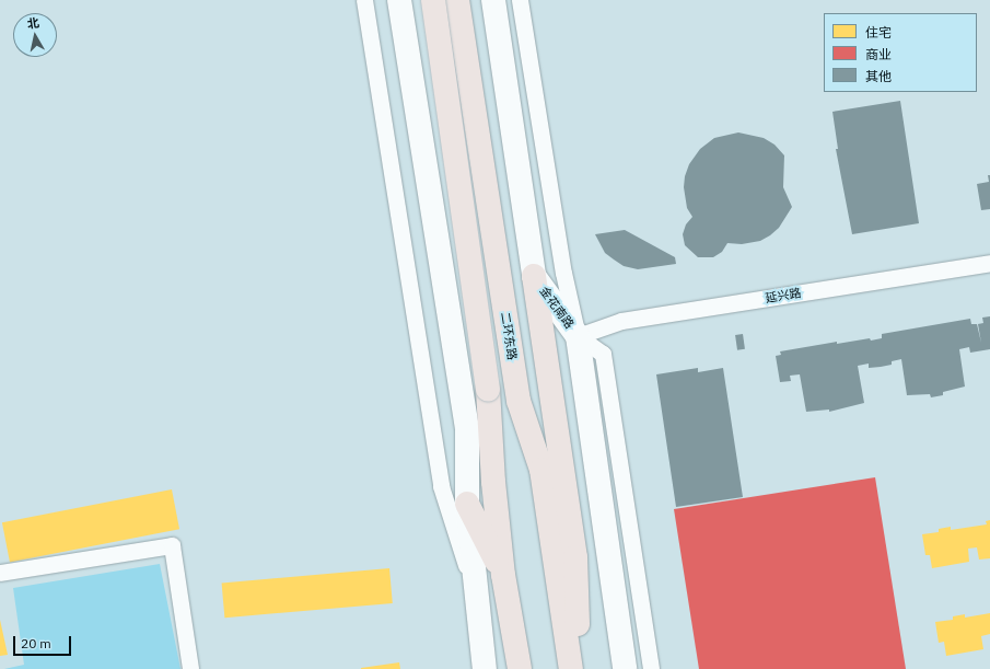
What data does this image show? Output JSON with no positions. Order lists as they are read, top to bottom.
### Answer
{
  "streets": {
    "highway": ["二环东路"],
    "main road": ["金花南路"],
    "street": ["延兴路"]
  },
  "crossings": [
    ["延兴路", "金花南路"]
  ],
  "legend": ["住宅", "商业", "其他"],
  "scale_bar": "20 m",
  "north": "top"
}
